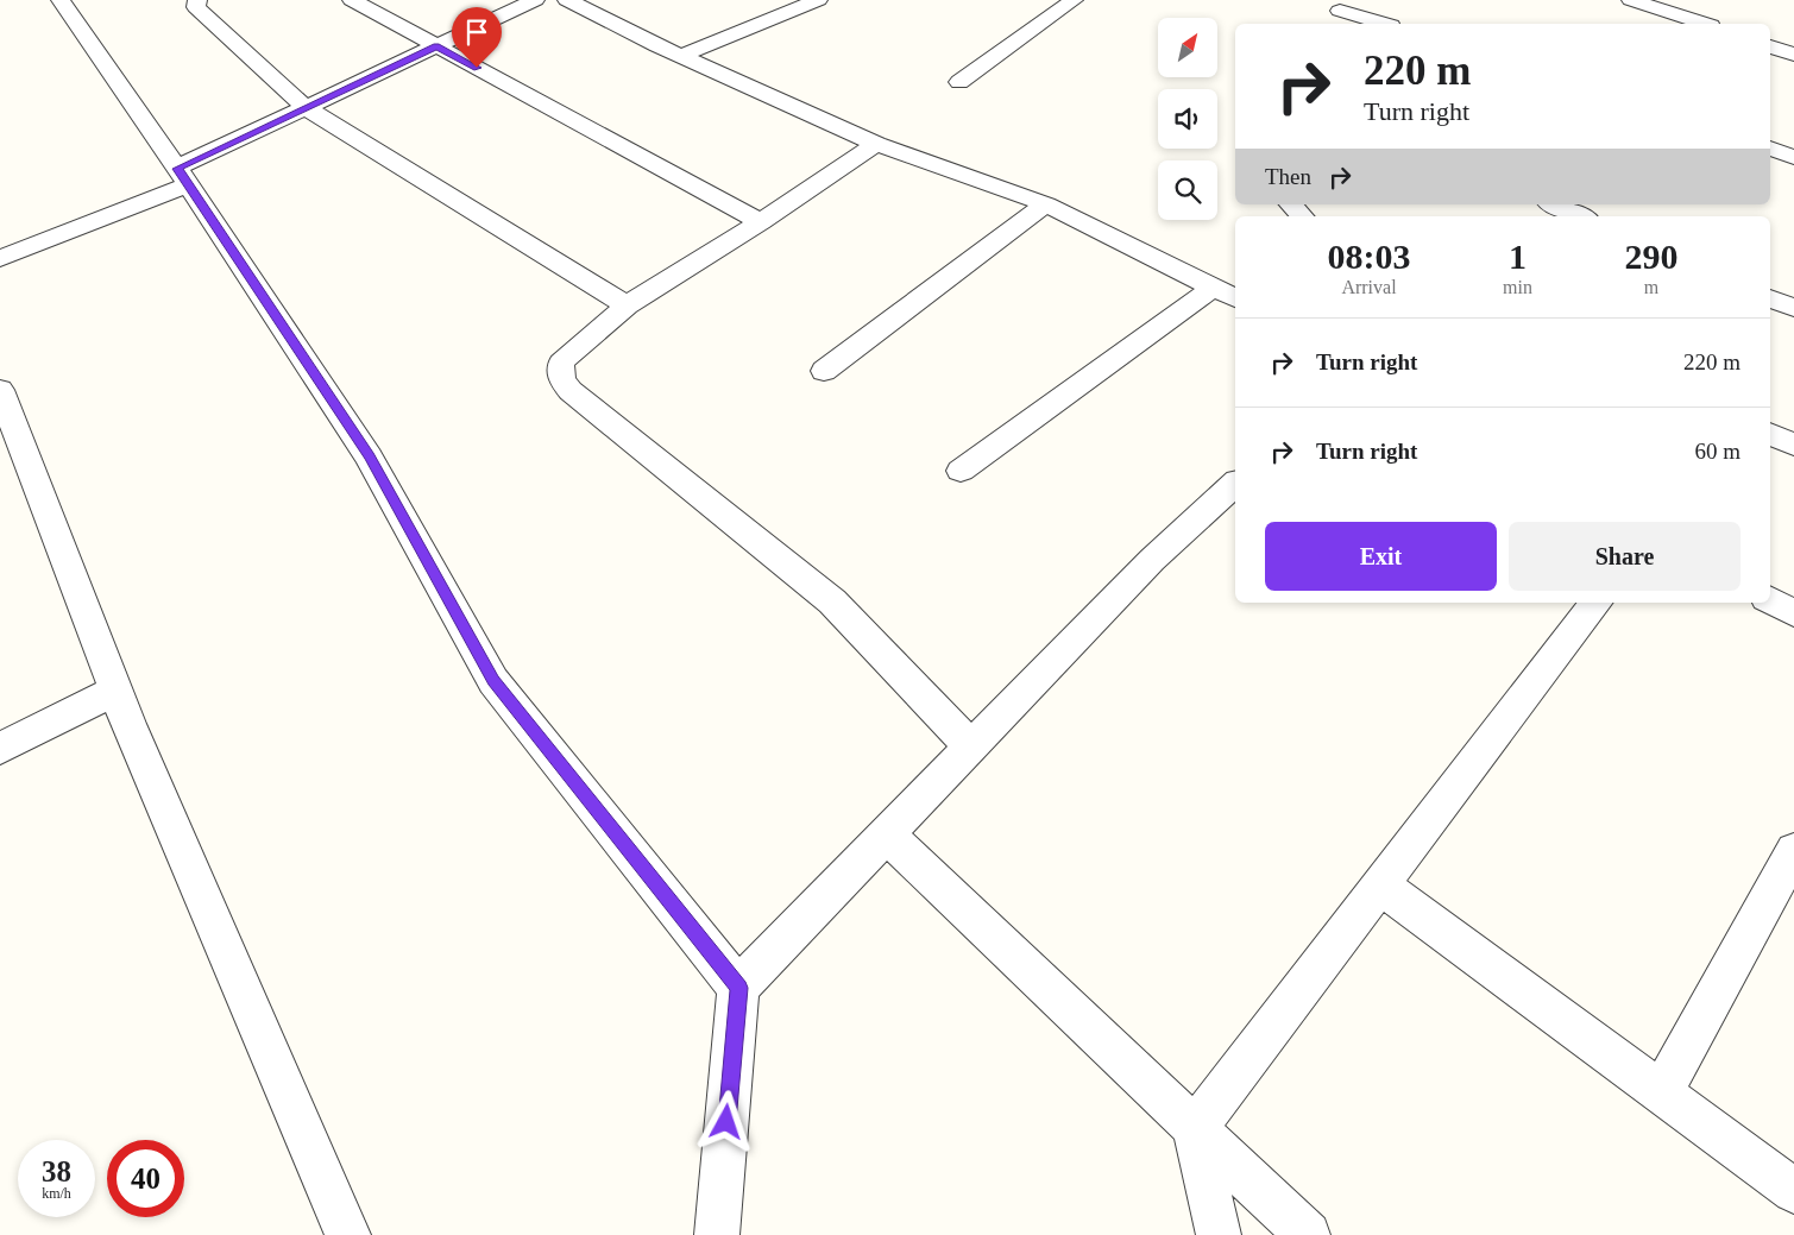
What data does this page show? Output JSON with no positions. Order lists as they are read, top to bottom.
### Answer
{
  "north": "top right",
  "page": {
    "turn": ["220 m", "Turn right"],
    "then": "Then",
    "eta": [
      "08:03",
      "Arrival",
      "1",
      "min",
      "290",
      "m"
    ],
    "list": [
      {
        "name": "Turn right",
        "value": "220 m"
      },
      {
        "name": "Turn right",
        "value": "60 m"
      }
    ],
    "buttons": ["Exit", "Share"],
    "speed": "38 km/h",
    "limit": "40"
  }
}
